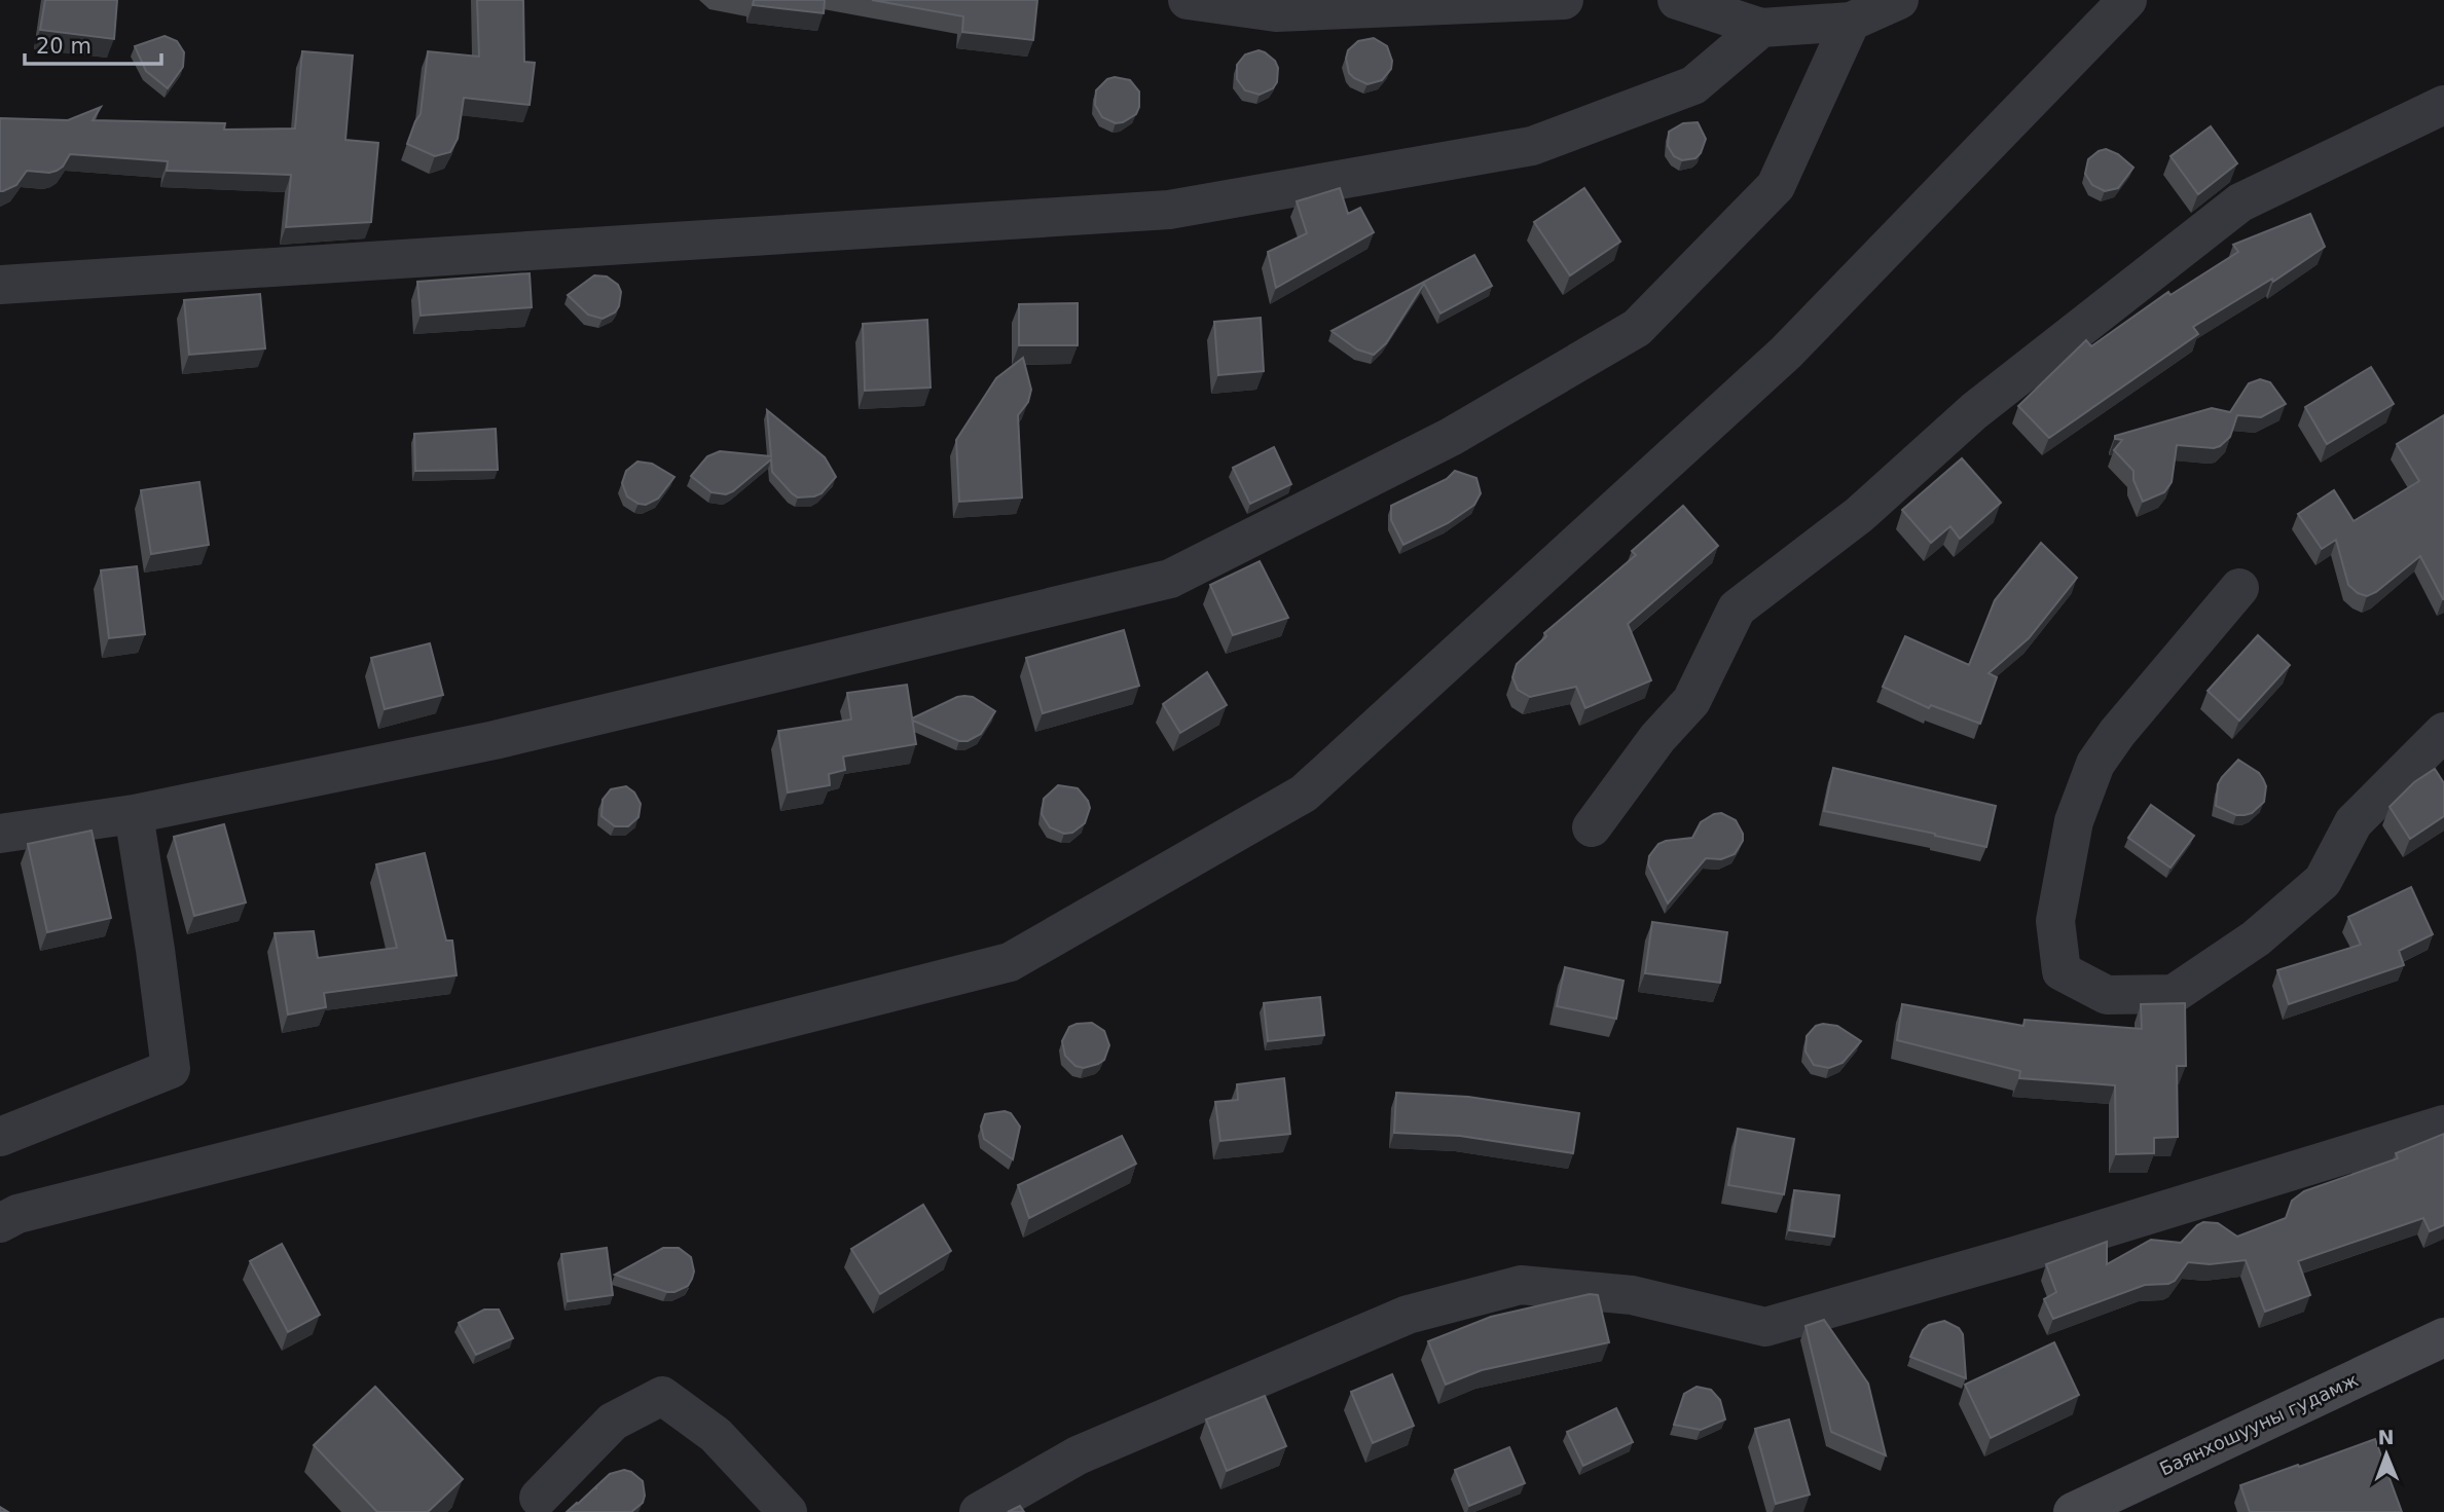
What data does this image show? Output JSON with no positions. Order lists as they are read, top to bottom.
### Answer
{
  "streets": {
    "main road": ["Баянхошууны гудамж"]
  },
  "scale_bar": "20 m",
  "north": "top"
}
